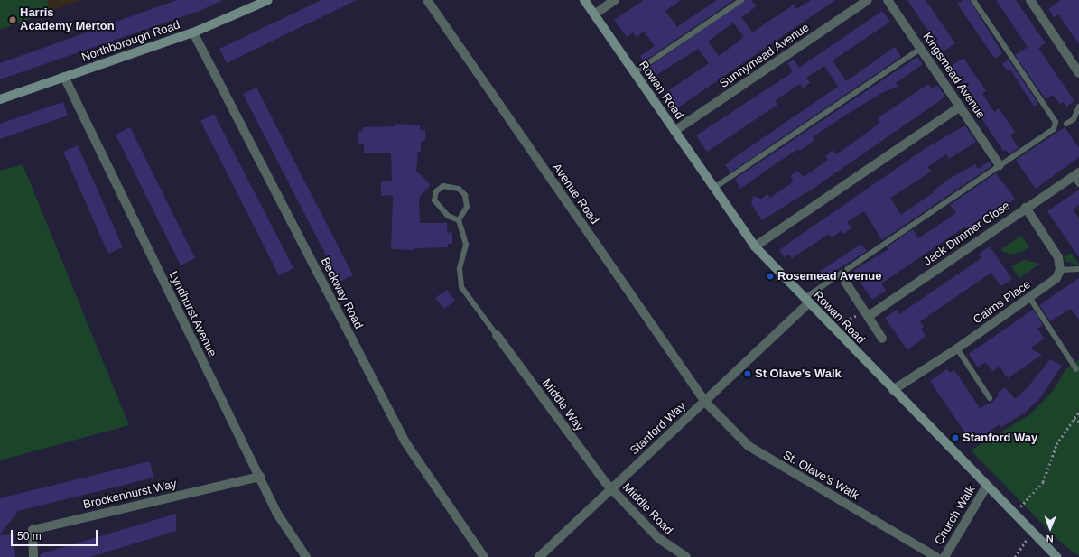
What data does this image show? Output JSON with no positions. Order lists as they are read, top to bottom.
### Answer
{
  "streets": {
    "main road": ["Northborough Road", "Rowan Road"],
    "street": [
      "Sunnymead Avenue",
      "Kingsmead Avenue",
      "Avenue Road",
      "Jack Dimmer Close",
      "Beckway Road",
      "Cairns Place",
      "Lyndhurst Avenue",
      "Middle Way",
      "Stanford Way",
      "St. Olave's Walk",
      "Brockenhurst Way",
      "Middle Road",
      "Church Walk"
    ]
  },
  "crossings": [
    ["Northborough Road", "Beckway Road"],
    ["Northborough Road", "Lyndhurst Avenue"],
    ["Sunnymead Avenue", "Rowan Road"],
    ["Rowan Road", "Cairns Place"],
    ["Rowan Road", "Stanford Way"],
    ["Rowan Road", "Church Walk"],
    ["Avenue Road", "Stanford Way"],
    ["Avenue Road", "St. Olave's Walk"],
    ["Lyndhurst Avenue", "Brockenhurst Way"],
    ["Middle Way", "Stanford Way"],
    ["Middle Way", "Middle Road"],
    ["Stanford Way", "St. Olave's Walk"],
    ["Stanford Way", "Middle Road"]
  ],
  "places": [
    "Harris Academy Merton",
    "Rosemead Avenue",
    "St Olave's Walk",
    "Stanford Way"
  ],
  "scale_bar": "50 m",
  "north": "bottom"
}
